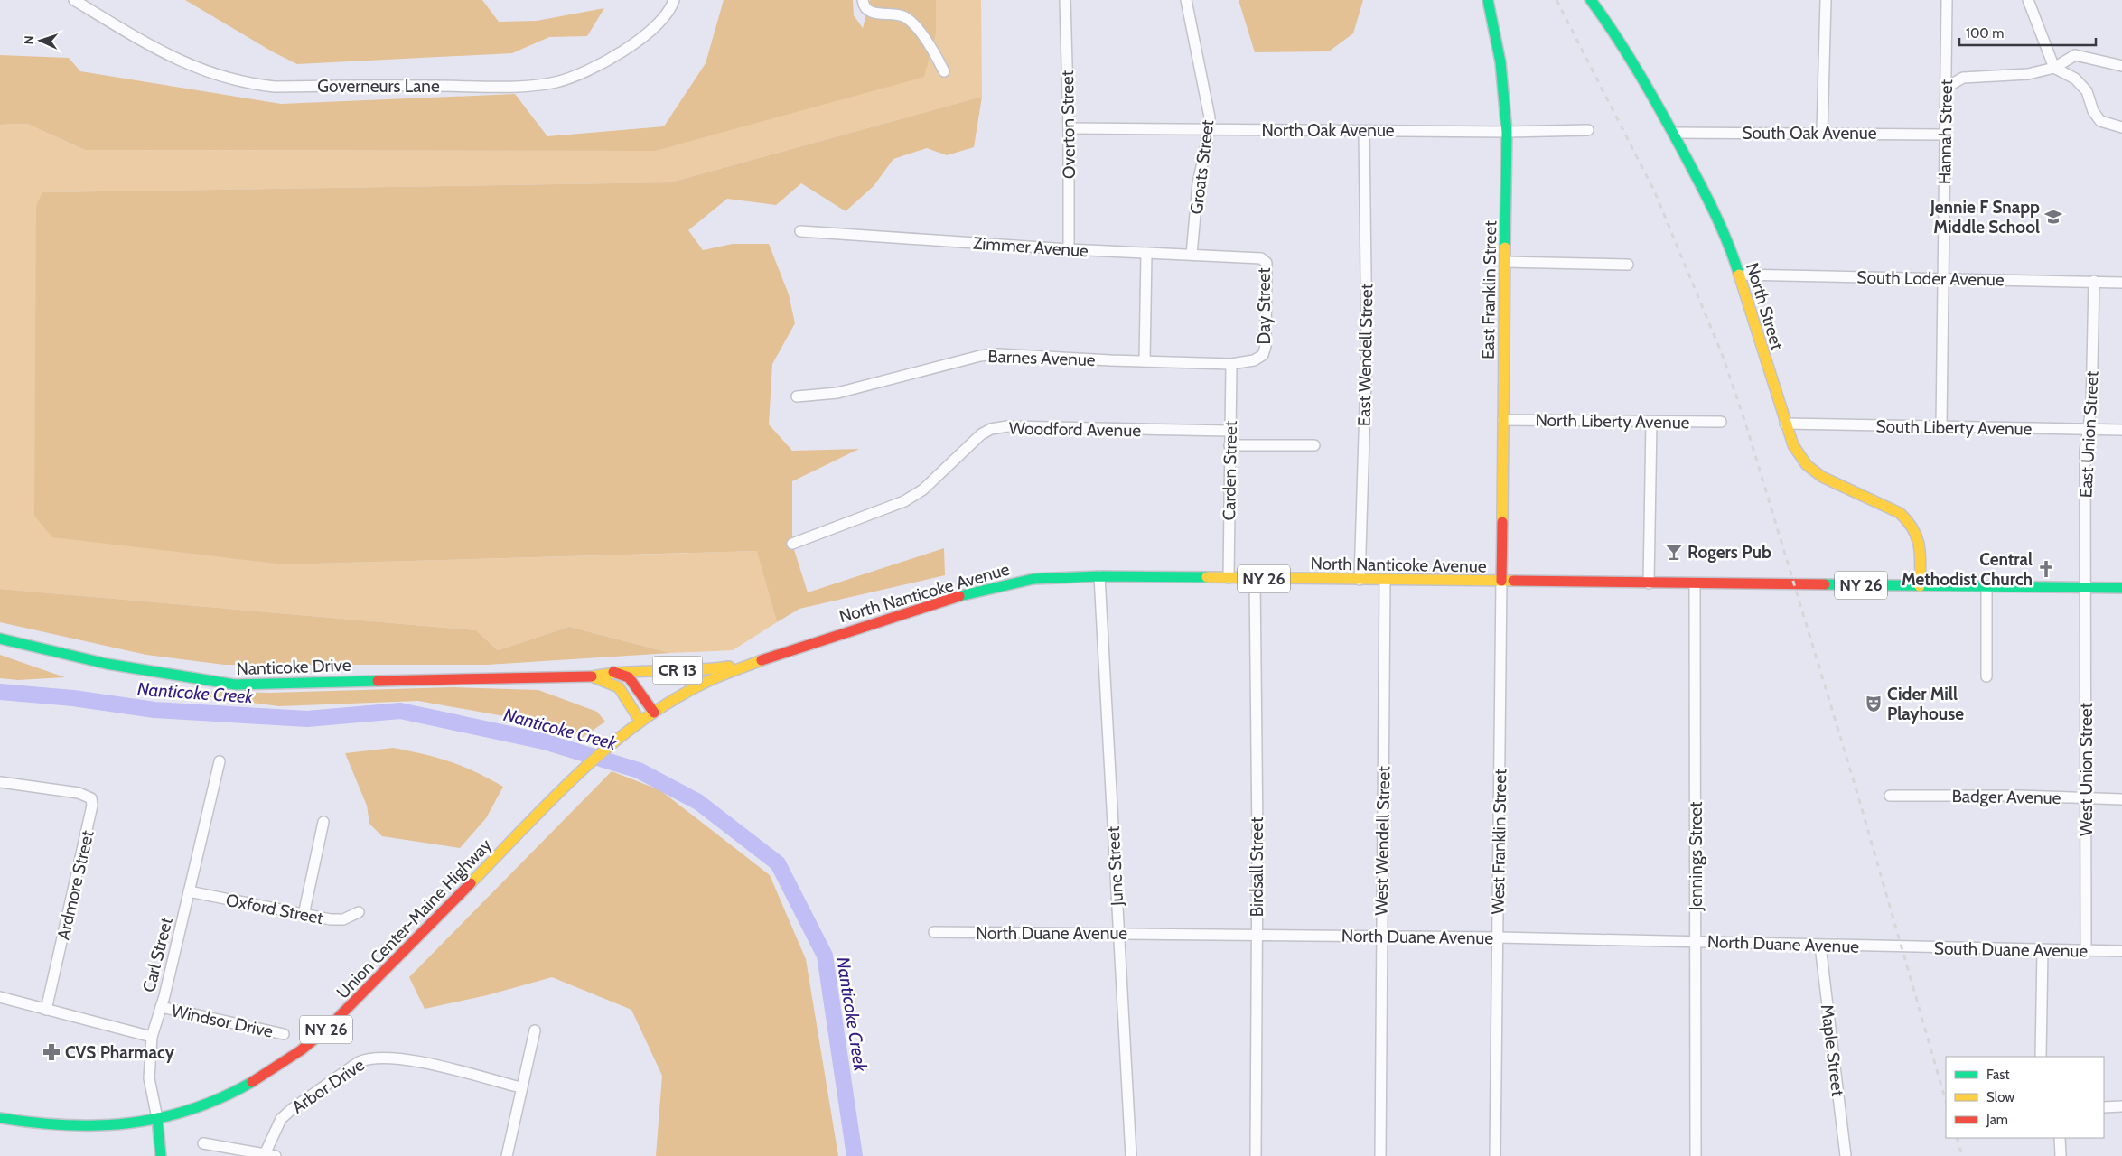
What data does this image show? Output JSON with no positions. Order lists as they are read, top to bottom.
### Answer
{
  "streets": {
    "main road": [
      "East Franklin Street",
      "North Street",
      "North Nanticoke Avenue",
      "NY 26",
      "Nanticoke Drive",
      "CR 13",
      "Union Center-Maine Highway",
      "Carl Street"
    ],
    "street": [
      "Governeurs Lane",
      "Overton Street",
      "North Oak Avenue",
      "Hannah Street",
      "South Oak Avenue",
      "Groats Street",
      "Zimmer Avenue",
      "South Loder Avenue",
      "Day Street",
      "East Wendell Street",
      "Barnes Avenue",
      "North Liberty Avenue",
      "South Liberty Avenue",
      "Woodford Avenue",
      "East Union Street",
      "Carden Street",
      "West Union Street",
      "Badger Avenue",
      "West Wendell Street",
      "West Franklin Street",
      "Jennings Street",
      "June Street",
      "Birdsall Street",
      "Ardmore Street",
      "Oxford Street",
      "North Duane Avenue",
      "South Duane Avenue",
      "Windsor Drive",
      "Maple Street",
      "Arbor Drive"
    ]
  },
  "crossings": [
    ["Overton Street", "North Oak Avenue"],
    ["Overton Street", "Zimmer Avenue"],
    ["North Oak Avenue", "Groats Street"],
    ["North Oak Avenue", "East Franklin Street"],
    ["North Oak Avenue", "East Wendell Street"],
    ["Hannah Street", "South Oak Avenue"],
    ["Hannah Street", "South Loder Avenue"],
    ["Hannah Street", "South Liberty Avenue"],
    ["South Oak Avenue", "North Street"],
    ["Groats Street", "Zimmer Avenue"],
    ["Zimmer Avenue", "Day Street"],
    ["South Loder Avenue", "North Street"],
    ["South Loder Avenue", "East Union Street"],
    ["East Franklin Street", "North Liberty Avenue"],
    ["East Franklin Street", "North Nanticoke Avenue"],
    ["East Franklin Street", "West Franklin Street"],
    ["Day Street", "Barnes Avenue"],
    ["North Street", "South Liberty Avenue"],
    ["North Street", "North Nanticoke Avenue"],
    ["North Street", "NY 26"],
    ["East Wendell Street", "North Nanticoke Avenue"],
    ["Barnes Avenue", "Carden Street"],
    ["South Liberty Avenue", "East Union Street"],
    ["Woodford Avenue", "Carden Street"],
    ["East Union Street", "NY 26"],
    ["East Union Street", "West Union Street"],
    ["Carden Street", "North Nanticoke Avenue"],
    ["North Nanticoke Avenue", "NY 26"],
    ["North Nanticoke Avenue", "CR 13"],
    ["North Nanticoke Avenue", "West Wendell Street"],
    ["North Nanticoke Avenue", "West Franklin Street"],
    ["North Nanticoke Avenue", "Jennings Street"],
    ["North Nanticoke Avenue", "June Street"],
    ["North Nanticoke Avenue", "Birdsall Street"],
    ["North Nanticoke Avenue", "Union Center-Maine Highway"],
    ["NY 26", "West Union Street"],
    ["Nanticoke Drive", "CR 13"],
    ["CR 13", "Union Center-Maine Highway"],
    ["West Union Street", "Badger Avenue"],
    ["West Union Street", "South Duane Avenue"],
    ["West Wendell Street", "North Duane Avenue"],
    ["West Franklin Street", "North Duane Avenue"],
    ["Jennings Street", "North Duane Avenue"],
    ["June Street", "North Duane Avenue"],
    ["Birdsall Street", "North Duane Avenue"],
    ["Oxford Street", "Carl Street"],
    ["Union Center-Maine Highway", "Carl Street"],
    ["North Duane Avenue", "South Duane Avenue"],
    ["North Duane Avenue", "Maple Street"],
    ["Carl Street", "Windsor Drive"]
  ],
  "water": ["Nanticoke Creek"],
  "places": {
    "school or university": ["Jennie F Snapp Middle School"],
    "bar": ["Rogers Pub"],
    "church": ["Central Methodist Church"],
    "theatre": ["Cider Mill Playhouse"],
    "pharmacy": ["CVS Pharmacy"]
  },
  "legend": ["Fast", "Slow", "Jam"],
  "scale_bar": "100 m",
  "north": "left"
}
